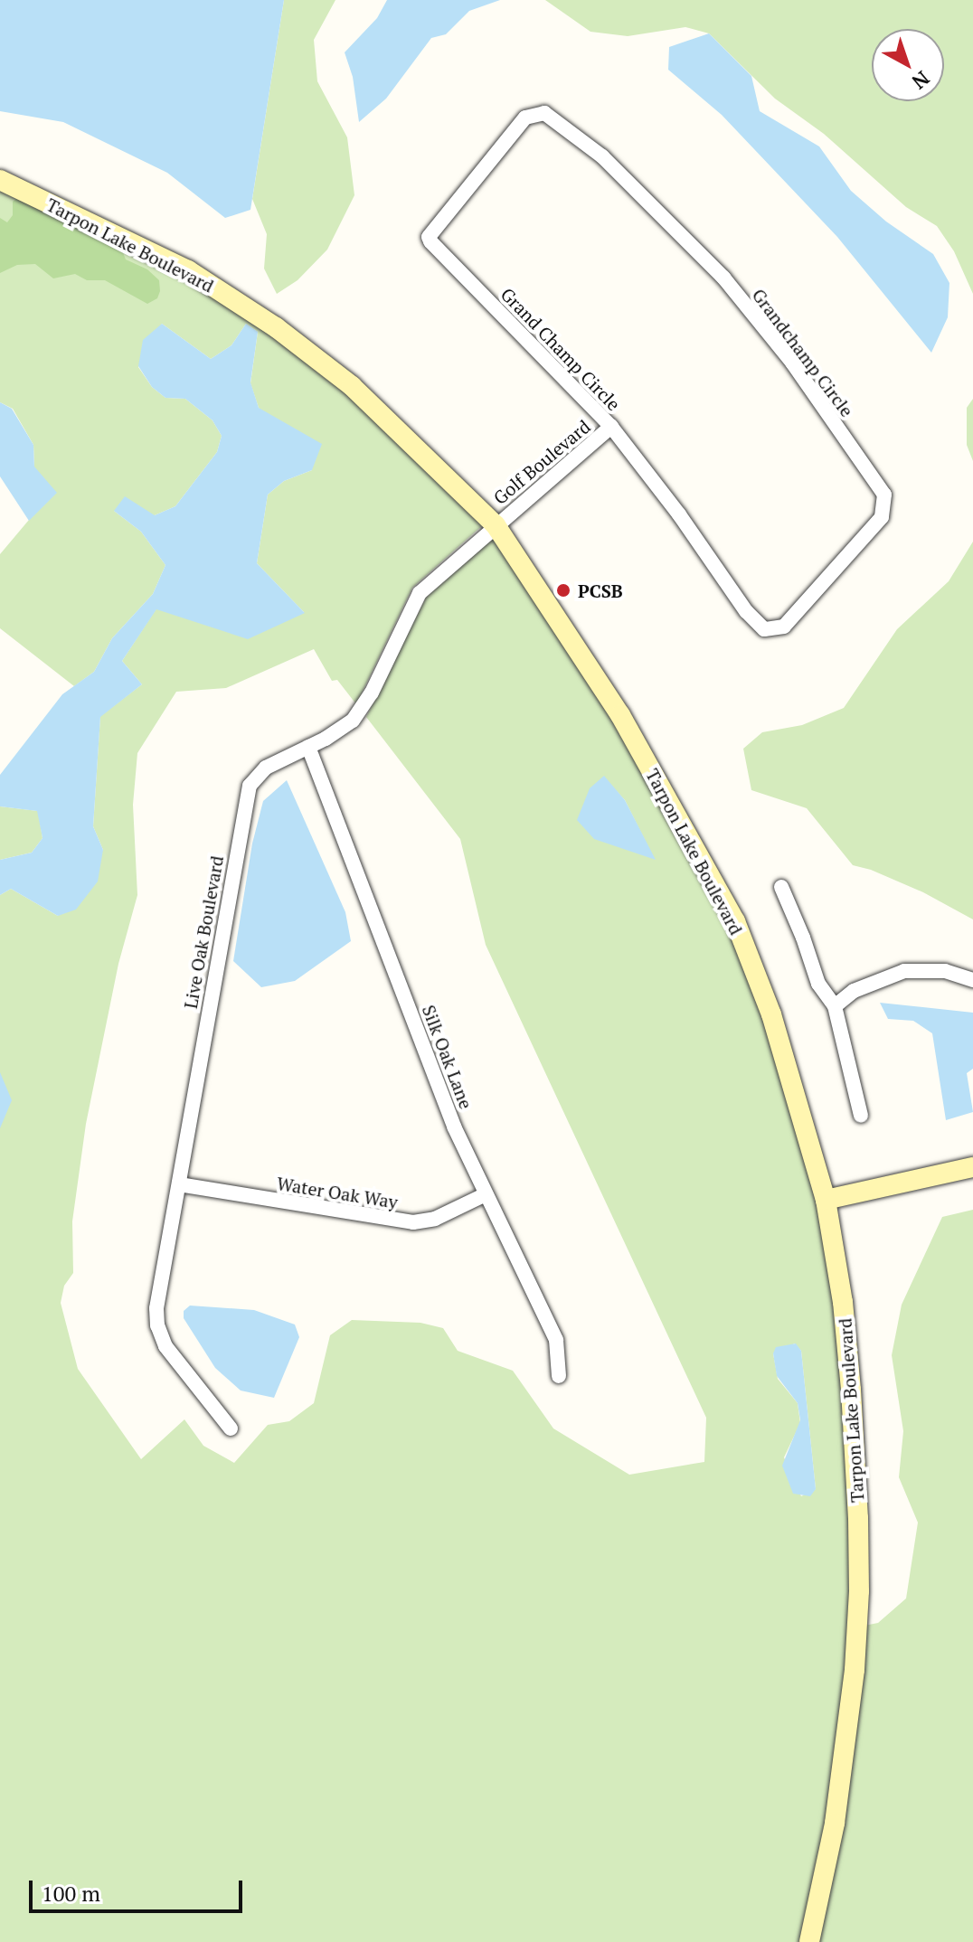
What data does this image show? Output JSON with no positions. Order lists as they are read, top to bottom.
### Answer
{
  "streets": {
    "street": [
      "Tarpon Lake Boulevard",
      "Grand Champ Circle",
      "Grandchamp Circle",
      "Golf Boulevard",
      "Live Oak Boulevard",
      "Silk Oak Lane",
      "Water Oak Way"
    ]
  },
  "crossings": [
    ["Tarpon Lake Boulevard", "Golf Boulevard"],
    ["Tarpon Lake Boulevard", "Live Oak Boulevard"],
    ["Grand Champ Circle", "Grandchamp Circle"],
    ["Grand Champ Circle", "Golf Boulevard"],
    ["Golf Boulevard", "Live Oak Boulevard"],
    ["Live Oak Boulevard", "Silk Oak Lane"],
    ["Live Oak Boulevard", "Water Oak Way"],
    ["Silk Oak Lane", "Water Oak Way"]
  ],
  "places": ["PCSB"],
  "scale_bar": "100 m",
  "north": "bottom right"
}
